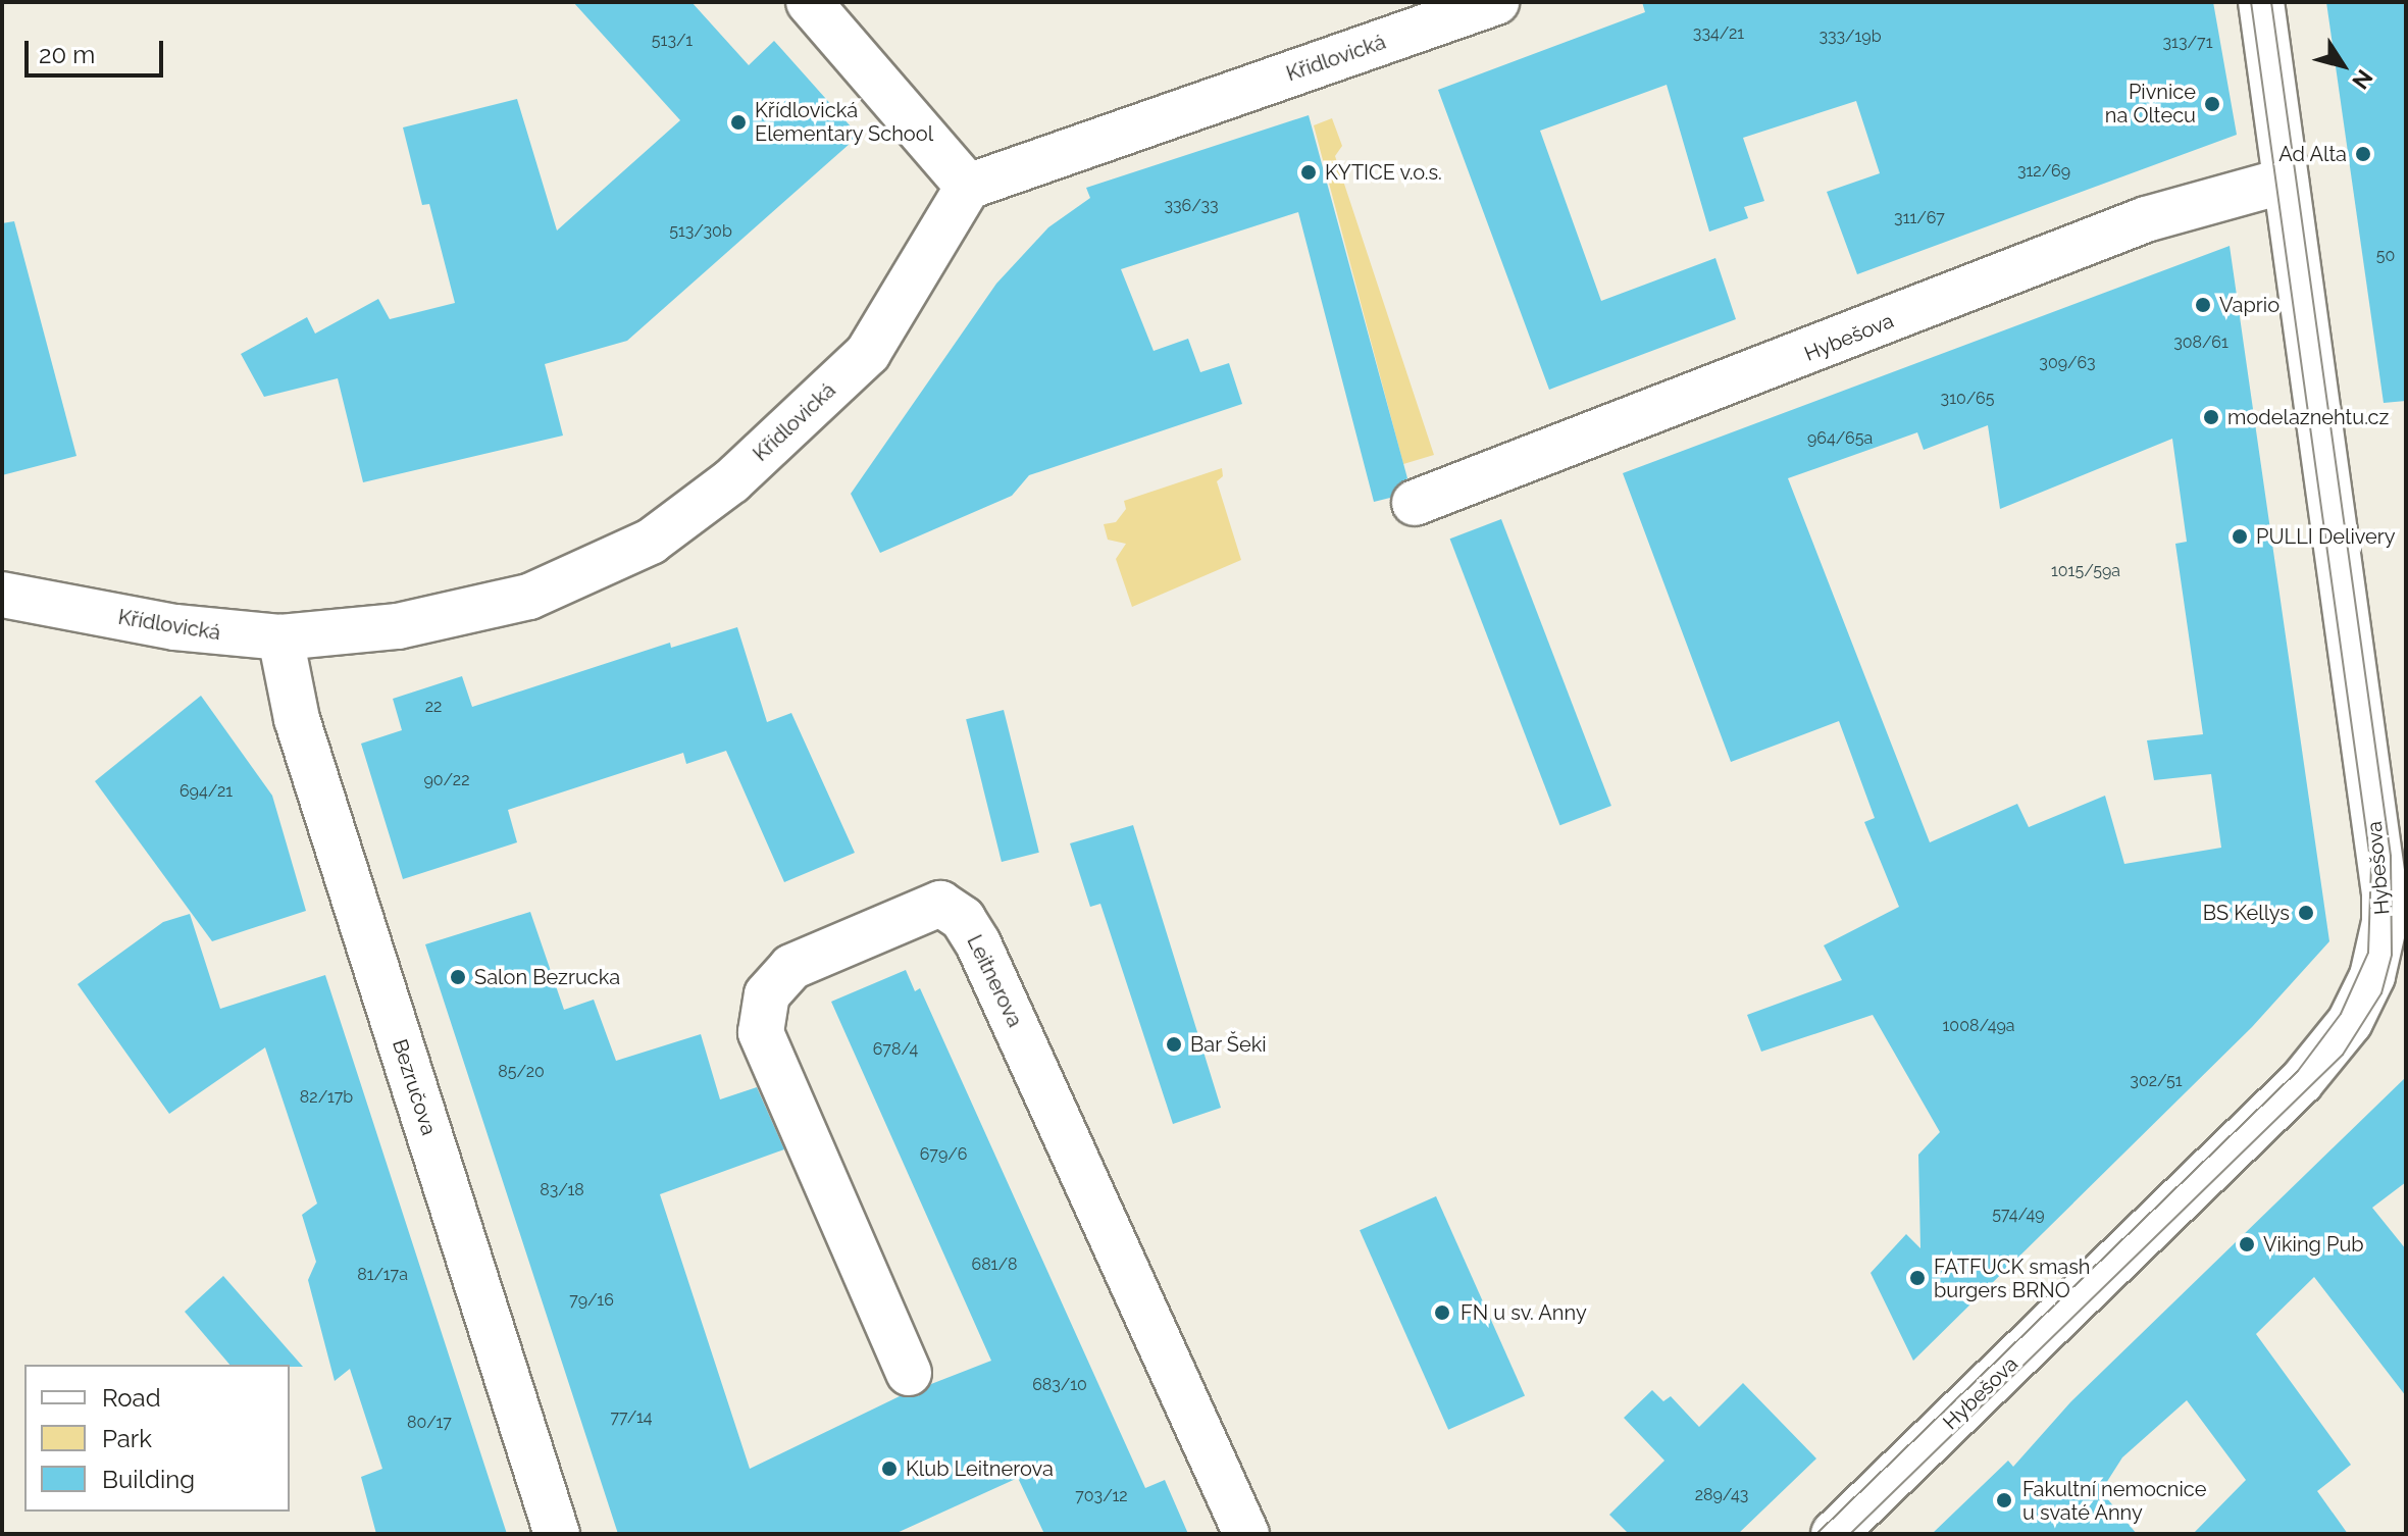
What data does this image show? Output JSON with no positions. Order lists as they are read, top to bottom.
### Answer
{
  "streets": {
    "street": [
      "Křídlovická",
      "Hybešova",
      "Leitnerova",
      "Bezručova"
    ]
  },
  "crossings": [
    ["Křídlovická", "Bezručova"]
  ],
  "places": [
    "Pivnice na Oltecu",
    "Křídlovická Elementary School",
    "Ad Alta",
    "KYTICE v.o.s.",
    "Vaprio",
    "modelaznehtu.cz",
    "PULLI Delivery",
    "BS Kellys",
    "Salon Bezrucka",
    "Bar Šeki",
    "Viking Pub",
    "FATFUCK smash burgers BRNO",
    "FN u sv. Anny",
    "Klub Leitnerova",
    "Fakultní nemocnice u svaté Anny"
  ],
  "house_numbers": [
    "334/21",
    "333/19b",
    "513/1",
    "313/71",
    "312/69",
    "336/33",
    "311/67",
    "513/30b",
    "50",
    "308/61",
    "309/63",
    "310/65",
    "964/65a",
    "1015/59a",
    "22",
    "90/22",
    "694/21",
    "1008/49a",
    "678/4",
    "85/20",
    "302/51",
    "82/17b",
    "679/6",
    "83/18",
    "574/49",
    "681/8",
    "81/17a",
    "79/16",
    "683/10",
    "77/14",
    "80/17",
    "289/43",
    "703/12"
  ],
  "legend": ["Road", "Park", "Building"],
  "scale_bar": "20 m",
  "north": "bottom right"
}
